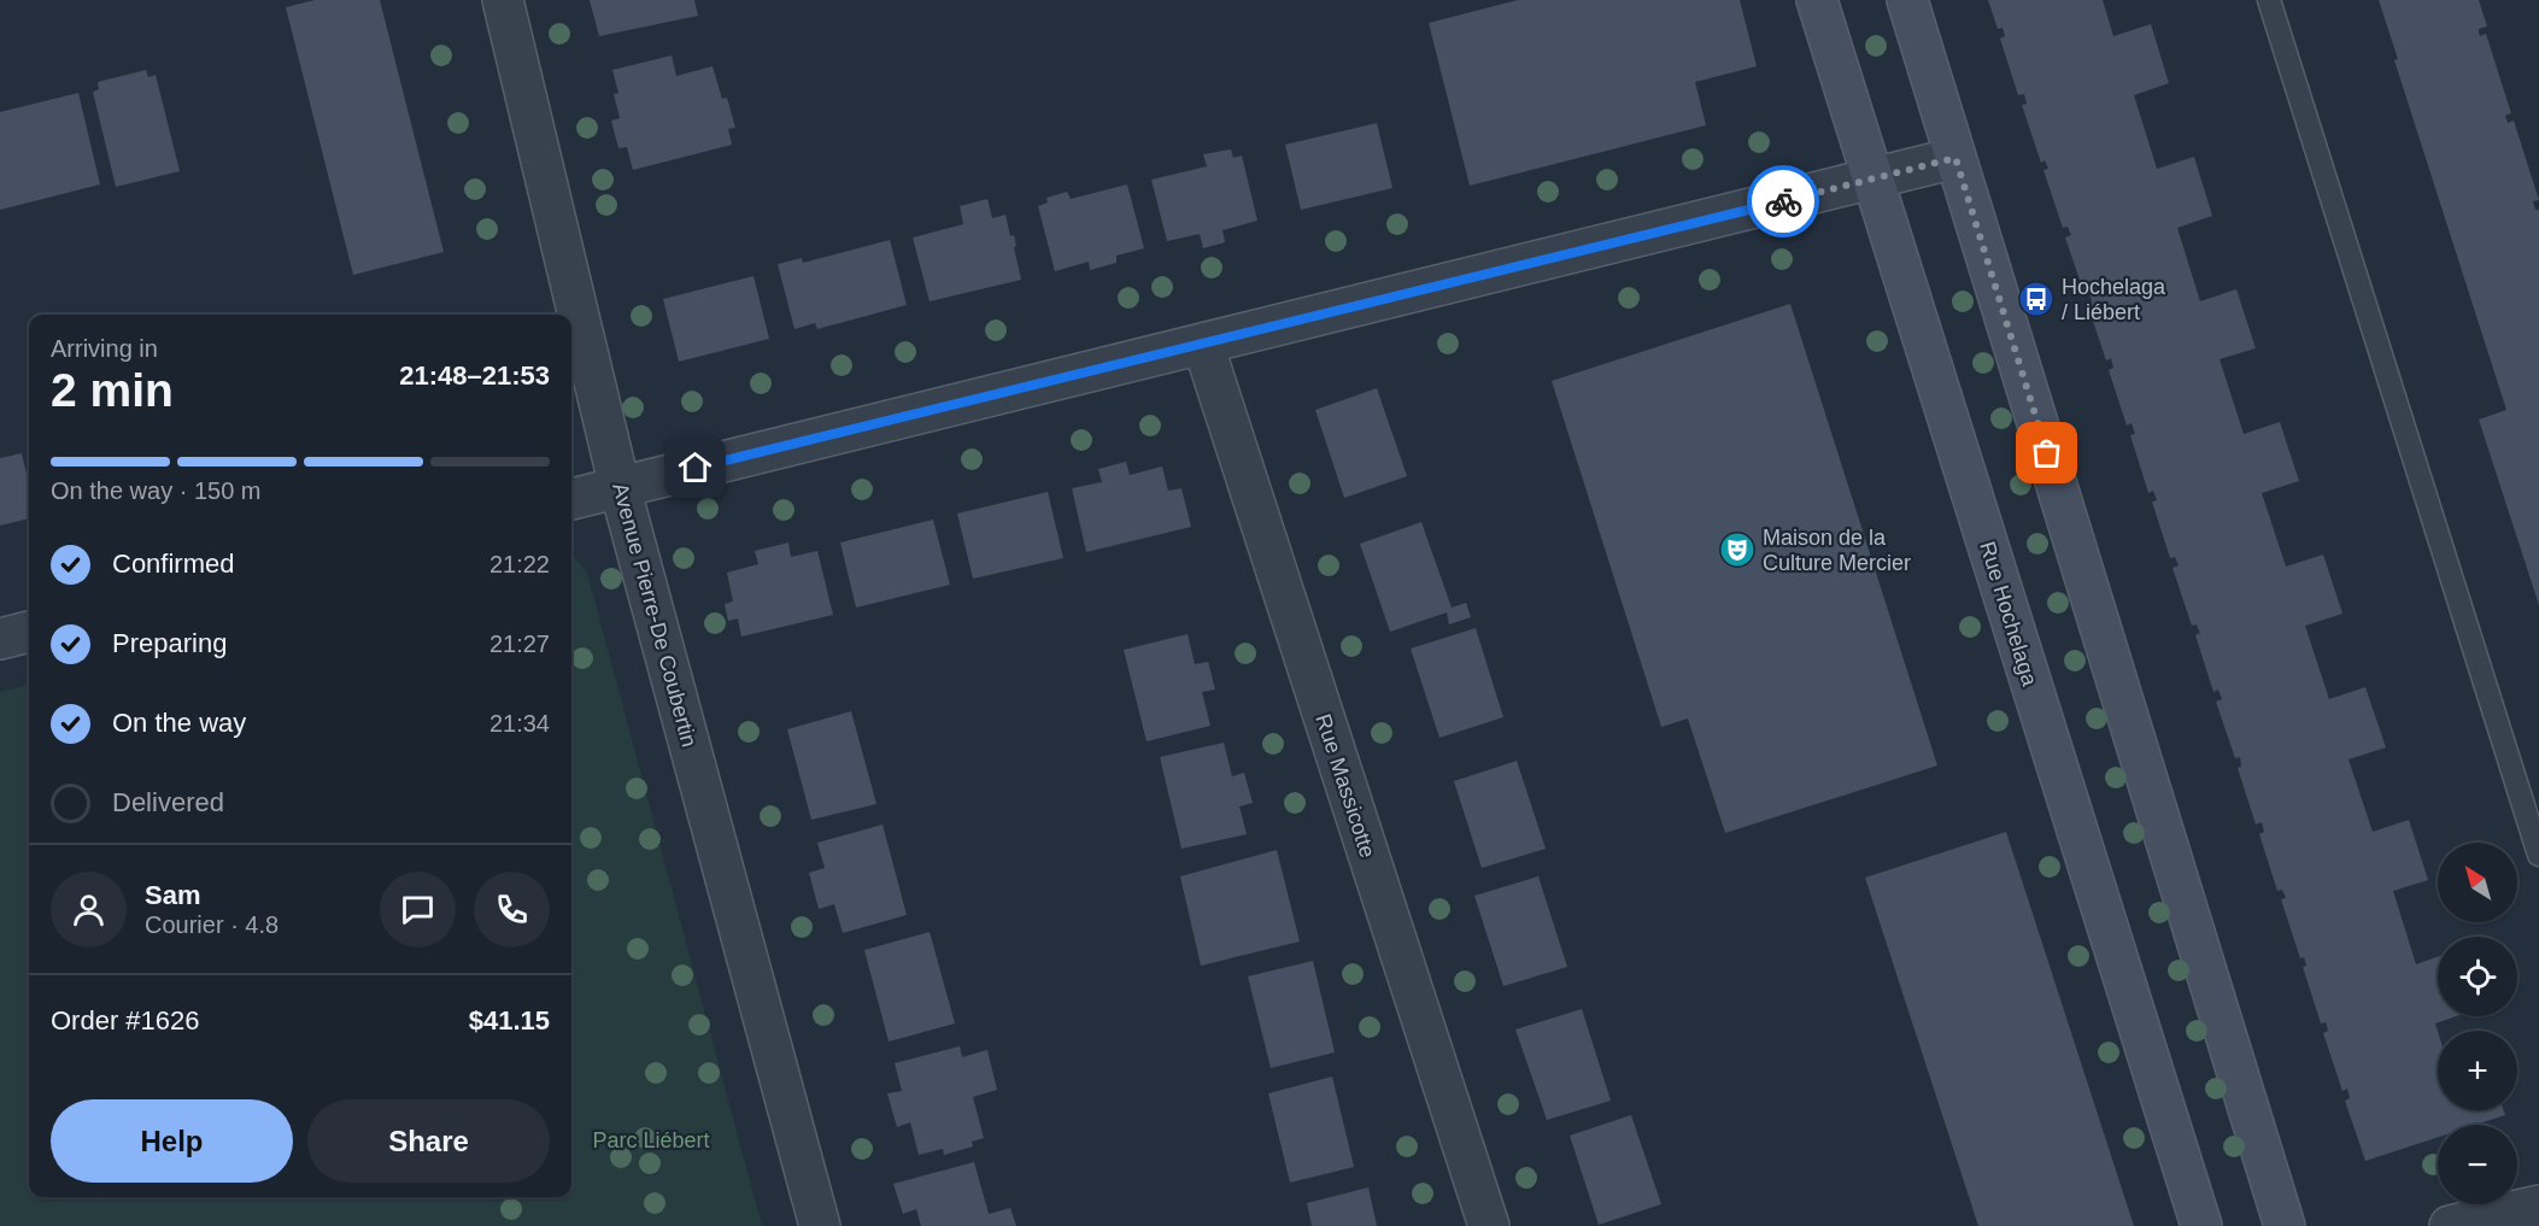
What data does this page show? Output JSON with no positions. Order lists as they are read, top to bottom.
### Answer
{
  "streets": {
    "main road": ["Rue Hochelaga"],
    "street": ["Avenue Pierre-De Coubertin", "Rue Massicotte"]
  },
  "parks": ["Parc Liébert"],
  "places": {
    "bus stop": ["Hochelaga / Liébert"],
    "theatre": ["Maison de la Culture Mercier"]
  },
  "north": "top left",
  "page": {
    "heading": ["2 min", "Arriving in", "21:48–21:53"],
    "panel": [
      "Sam",
      "Courier · 4.8",
      "Order #1626",
      "$41.15"
    ],
    "bar": "On the way · 150 m",
    "list": [
      ["Confirmed", "21:22"],
      ["Preparing", "21:27"],
      ["On the way", "21:34"],
      "Delivered"
    ],
    "map_buttons": ["+", "−"],
    "buttons": ["Help", "Share"]
  }
}
